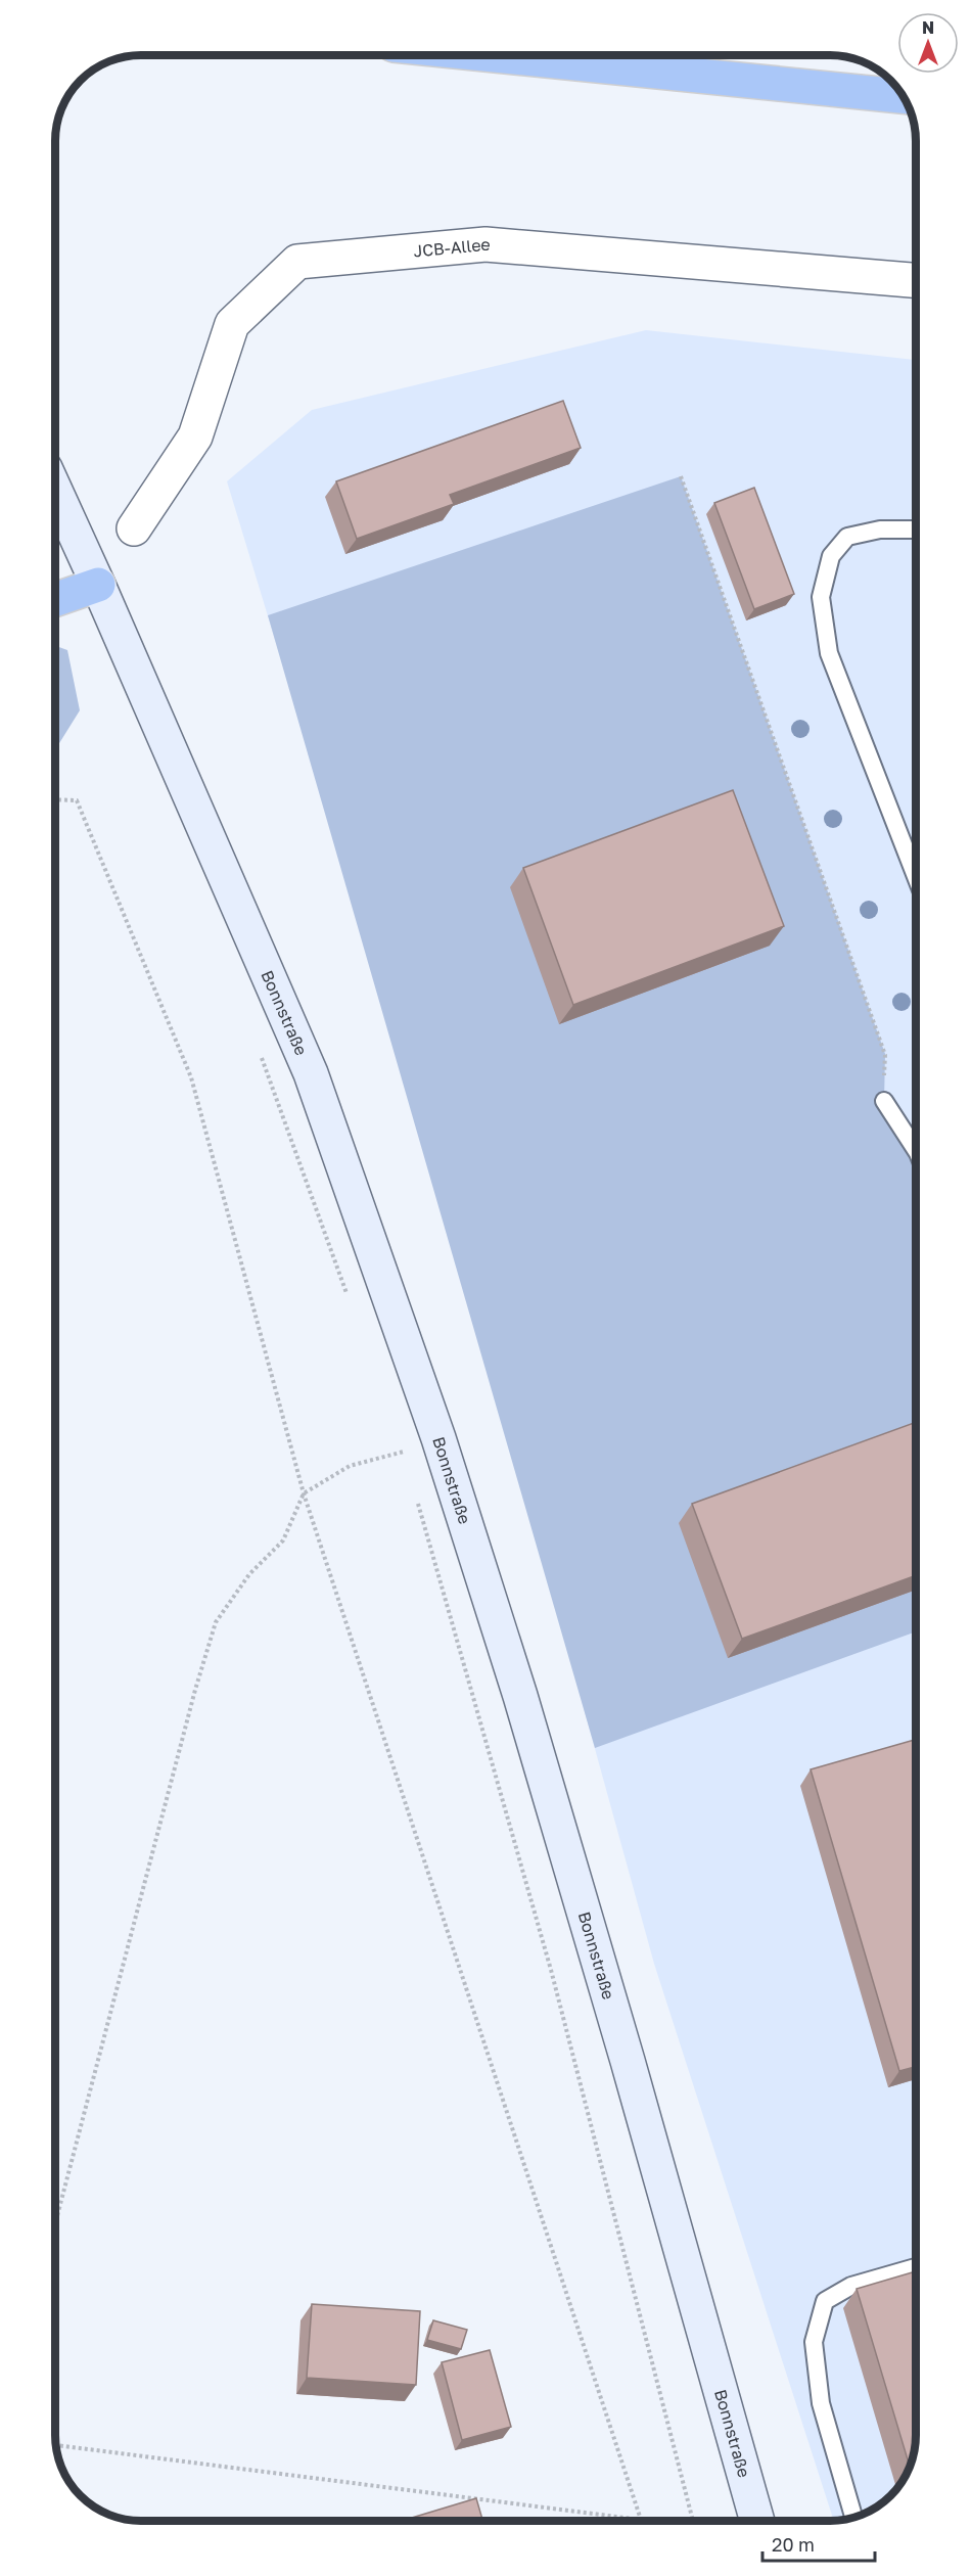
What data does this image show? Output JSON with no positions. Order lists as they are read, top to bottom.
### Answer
{
  "streets": {
    "main road": ["Bonnstraße"],
    "street": ["JCB-Allee"]
  },
  "scale_bar": "20 m",
  "north": "top"
}
